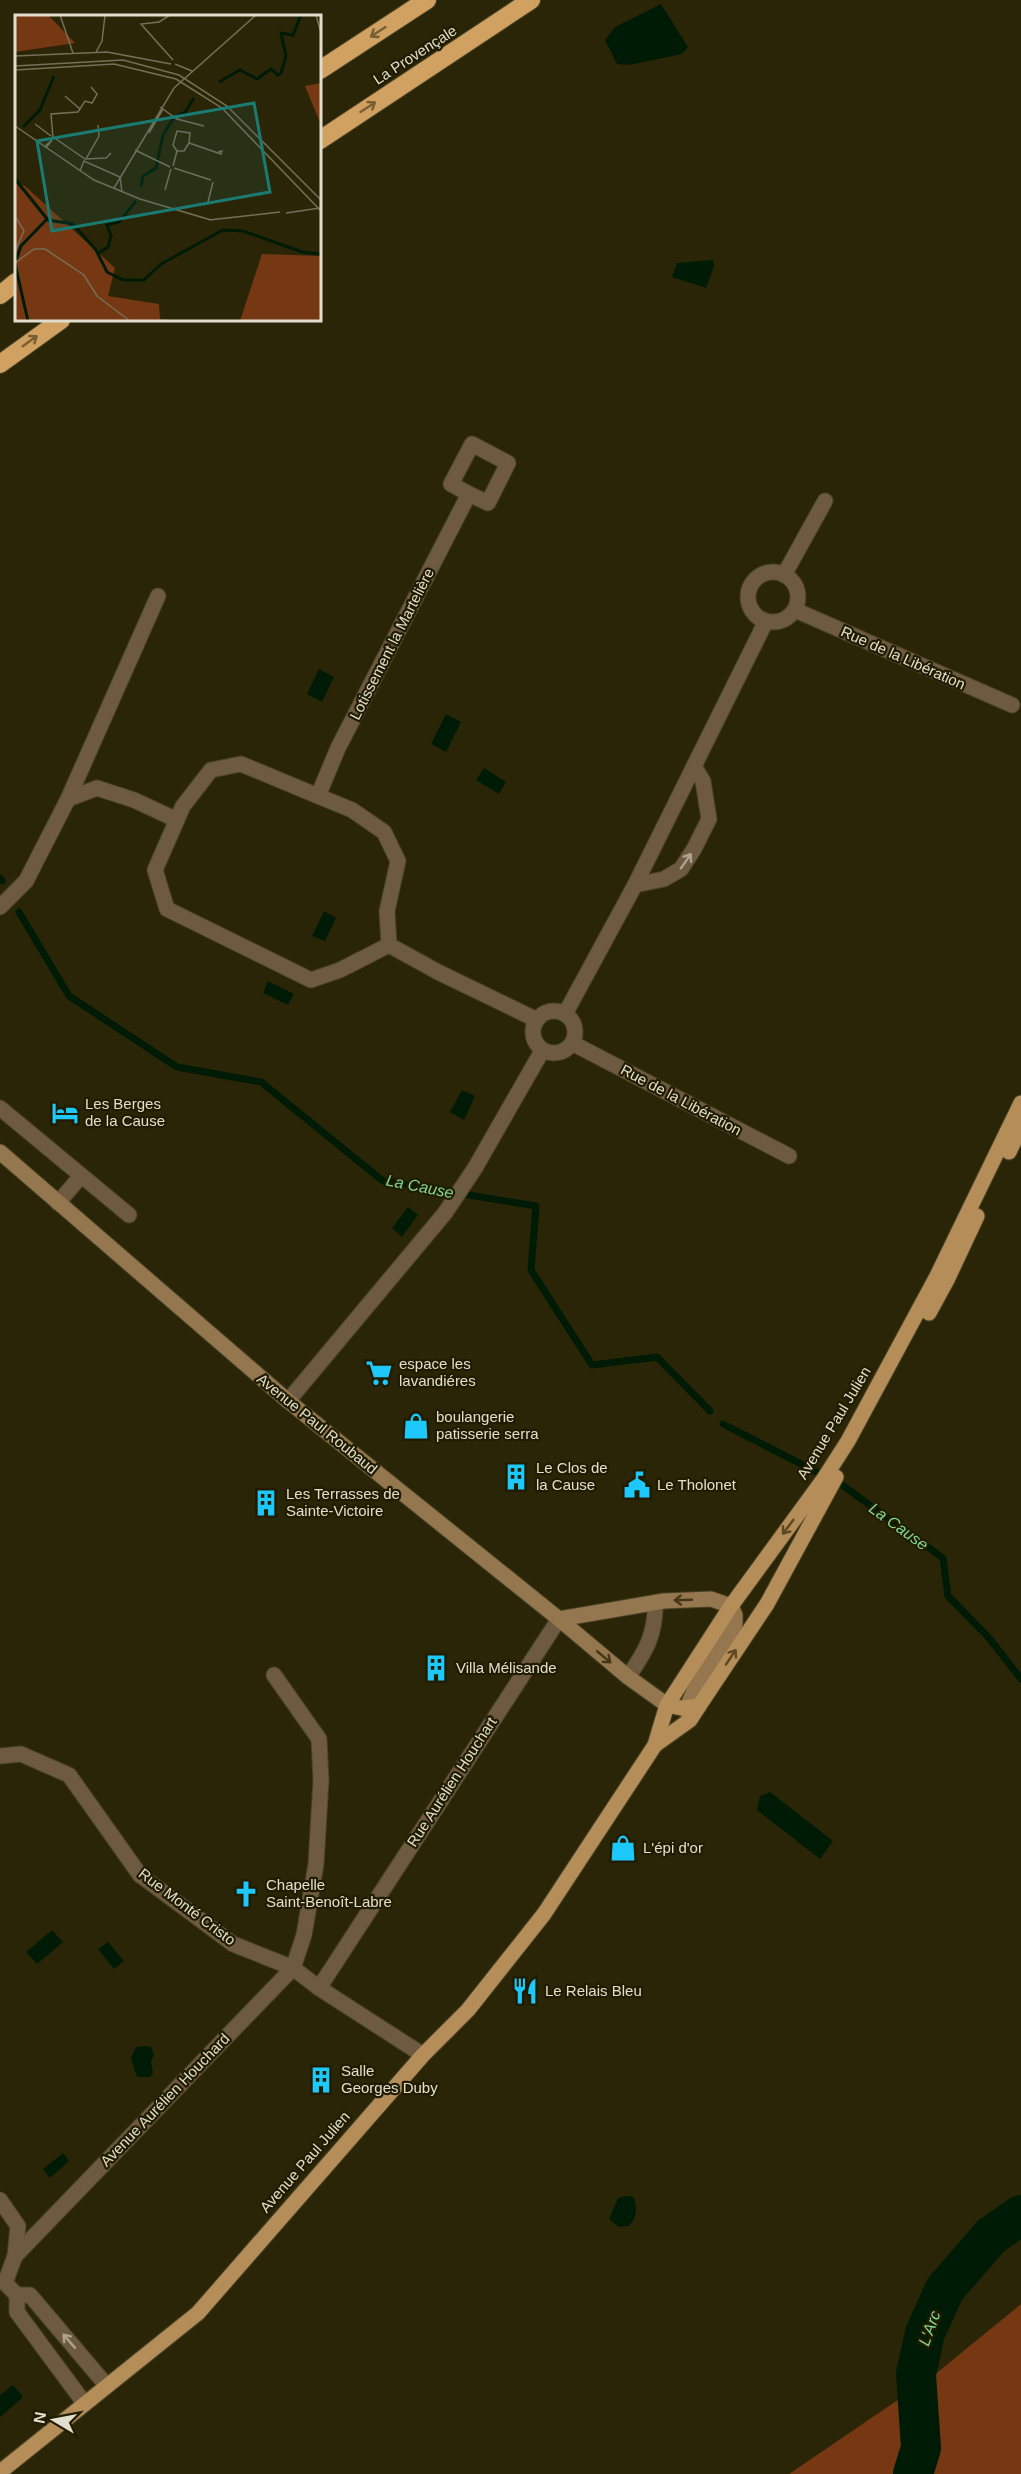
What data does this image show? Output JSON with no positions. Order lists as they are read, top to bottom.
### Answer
{
  "streets": {
    "highway": ["La Provençale"],
    "main road": ["Avenue Paul Julien"],
    "street": [
      "Lotissement la Martelière",
      "Rue de la Libération",
      "Avenue Paul Roubaud",
      "Rue Aurélien Houchart",
      "Rue Monté Cristo",
      "Avenue Aurélien Houchard"
    ]
  },
  "crossings": [
    ["Avenue Paul Julien", "Avenue Paul Roubaud"],
    ["Avenue Paul Roubaud", "Rue Aurélien Houchart"],
    ["Rue Monté Cristo", "Avenue Aurélien Houchard"]
  ],
  "water": ["La Cause", "L'Arc"],
  "places": {
    "hotel": ["Les Berges de la Cause"],
    "supermarket": ["espace les lavandiéres"],
    "shop": ["boulangerie patisserie serra", "L'épi d'or"],
    "building": [
      "Le Clos de la Cause",
      "Les Terrasses de Sainte-Victoire",
      "Villa Mélisande",
      "Salle Georges Duby"
    ],
    "public building": ["Le Tholonet"],
    "church": ["Chapelle Saint-Benoît-Labre"],
    "restaurant": ["Le Relais Bleu"]
  },
  "north": "left"
}
